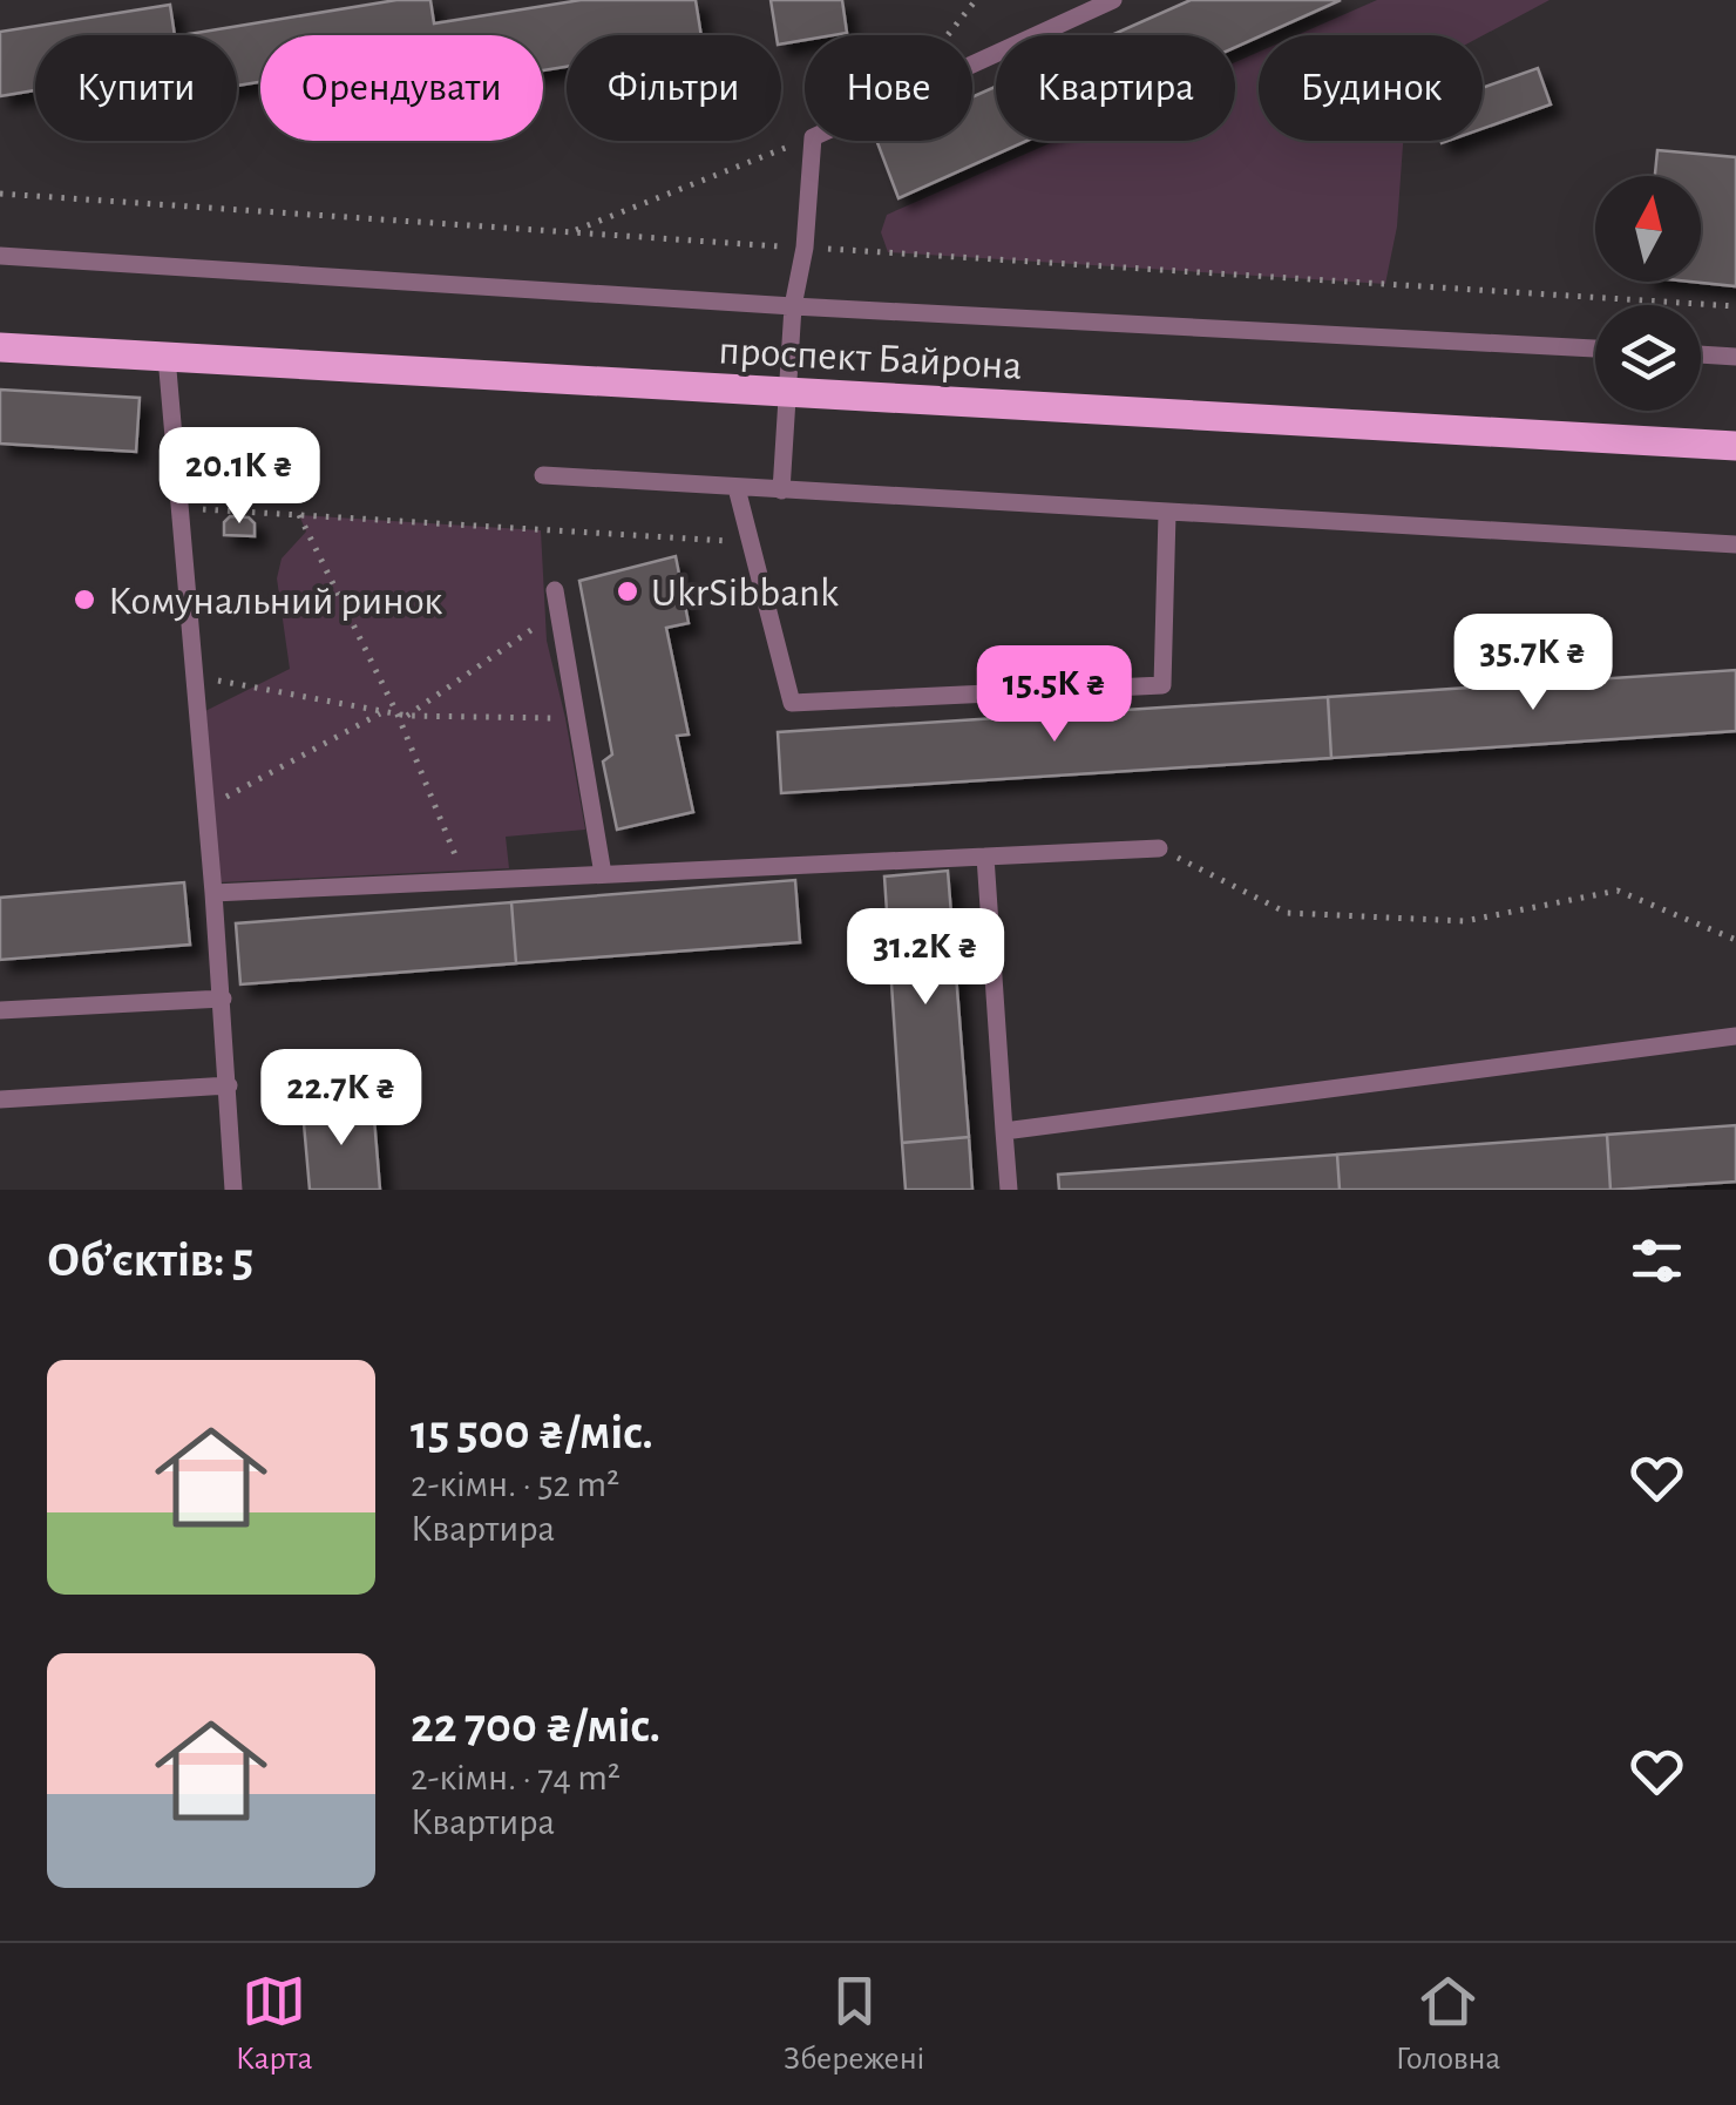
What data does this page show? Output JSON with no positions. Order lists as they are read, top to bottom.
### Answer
{
  "streets": {
    "main road": ["проспект Байрона"]
  },
  "places": ["UkrSibbank", "Комунальний ринок"],
  "north": "top",
  "page": {
    "chip": [
      "Купити",
      "Орендувати",
      "Фільтри",
      "Нове",
      "Квартира",
      "Будинок"
    ],
    "price": [
      "20.1K ₴",
      "35.7K ₴",
      "15.5K ₴",
      "31.2K ₴",
      "22.7K ₴"
    ],
    "heading": "Об’єктів: 5",
    "list": [
      {
        "name": "15 500 ₴/міс.",
        "note": "2-кімн. · 52 m² · Квартира"
      },
      {
        "name": "22 700 ₴/міс.",
        "note": "2-кімн. · 74 m² · Квартира"
      }
    ],
    "tabs": ["Карта", "Збережені", "Головна"]
  }
}
